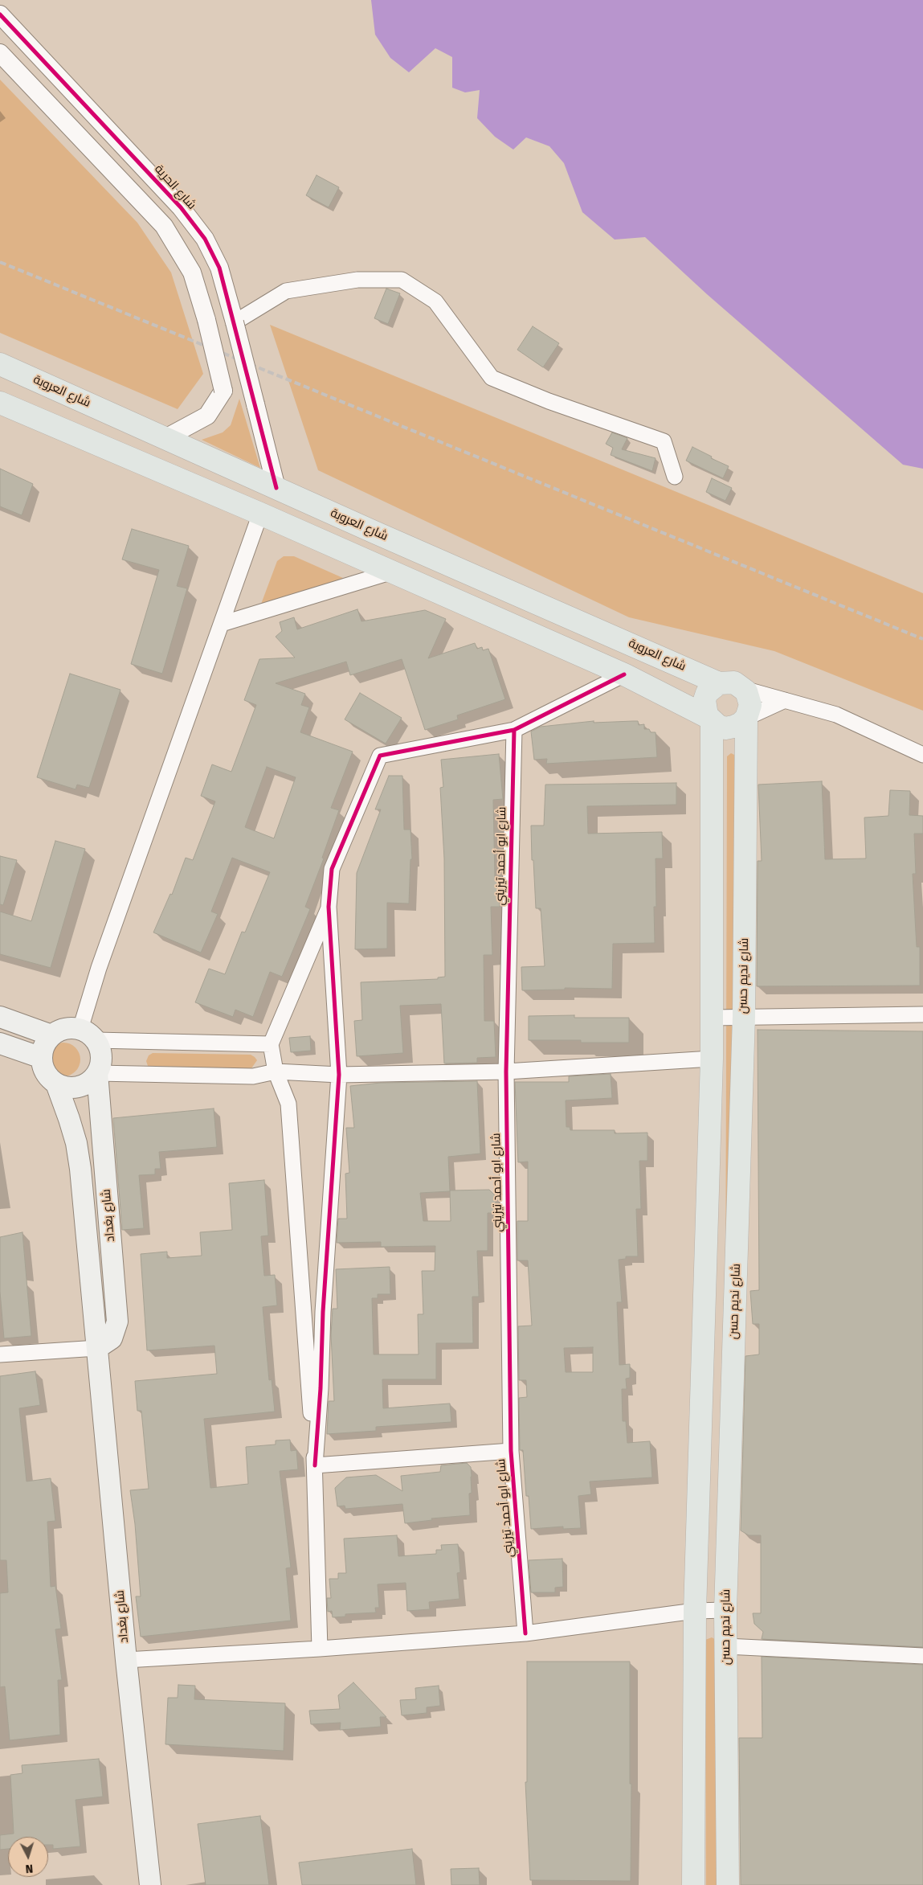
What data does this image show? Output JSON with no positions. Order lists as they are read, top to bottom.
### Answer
{
  "streets": {
    "main road": ["شارع العروبة", "شارع نديم حسن", "شارع بغداد"],
    "street": ["شارع الحرية", "شارع ابو أحمد تيزيني"]
  },
  "crossings": [
    ["شارع الحرية", "شارع العروبة"],
    ["شارع العروبة", "شارع نديم حسن"]
  ],
  "north": "bottom"
}
